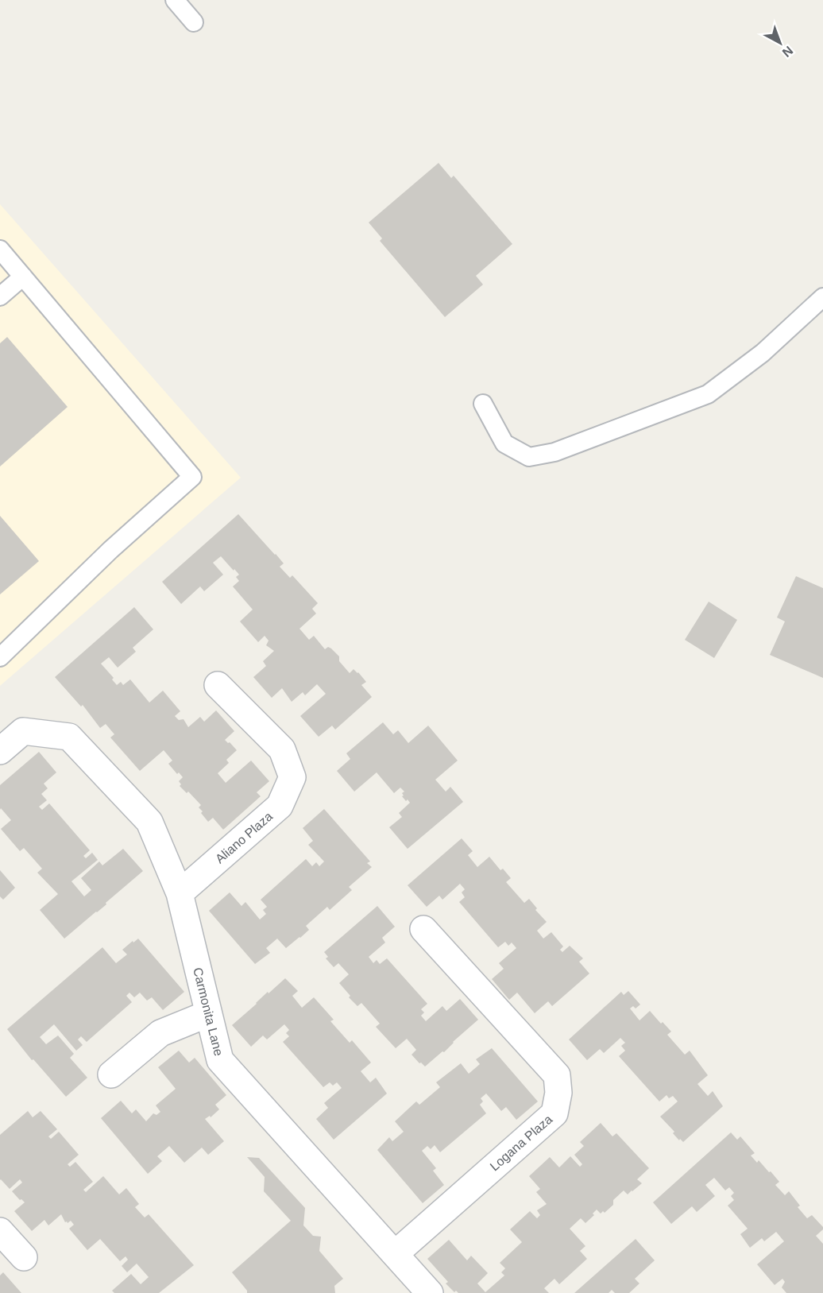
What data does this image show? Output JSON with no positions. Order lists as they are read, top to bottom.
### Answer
{
  "streets": {
    "street": ["Aliano Plaza", "Carmonita Lane", "Logana Plaza"]
  },
  "crossings": [
    ["Aliano Plaza", "Carmonita Lane"],
    ["Carmonita Lane", "Logana Plaza"]
  ],
  "north": "bottom right"
}
